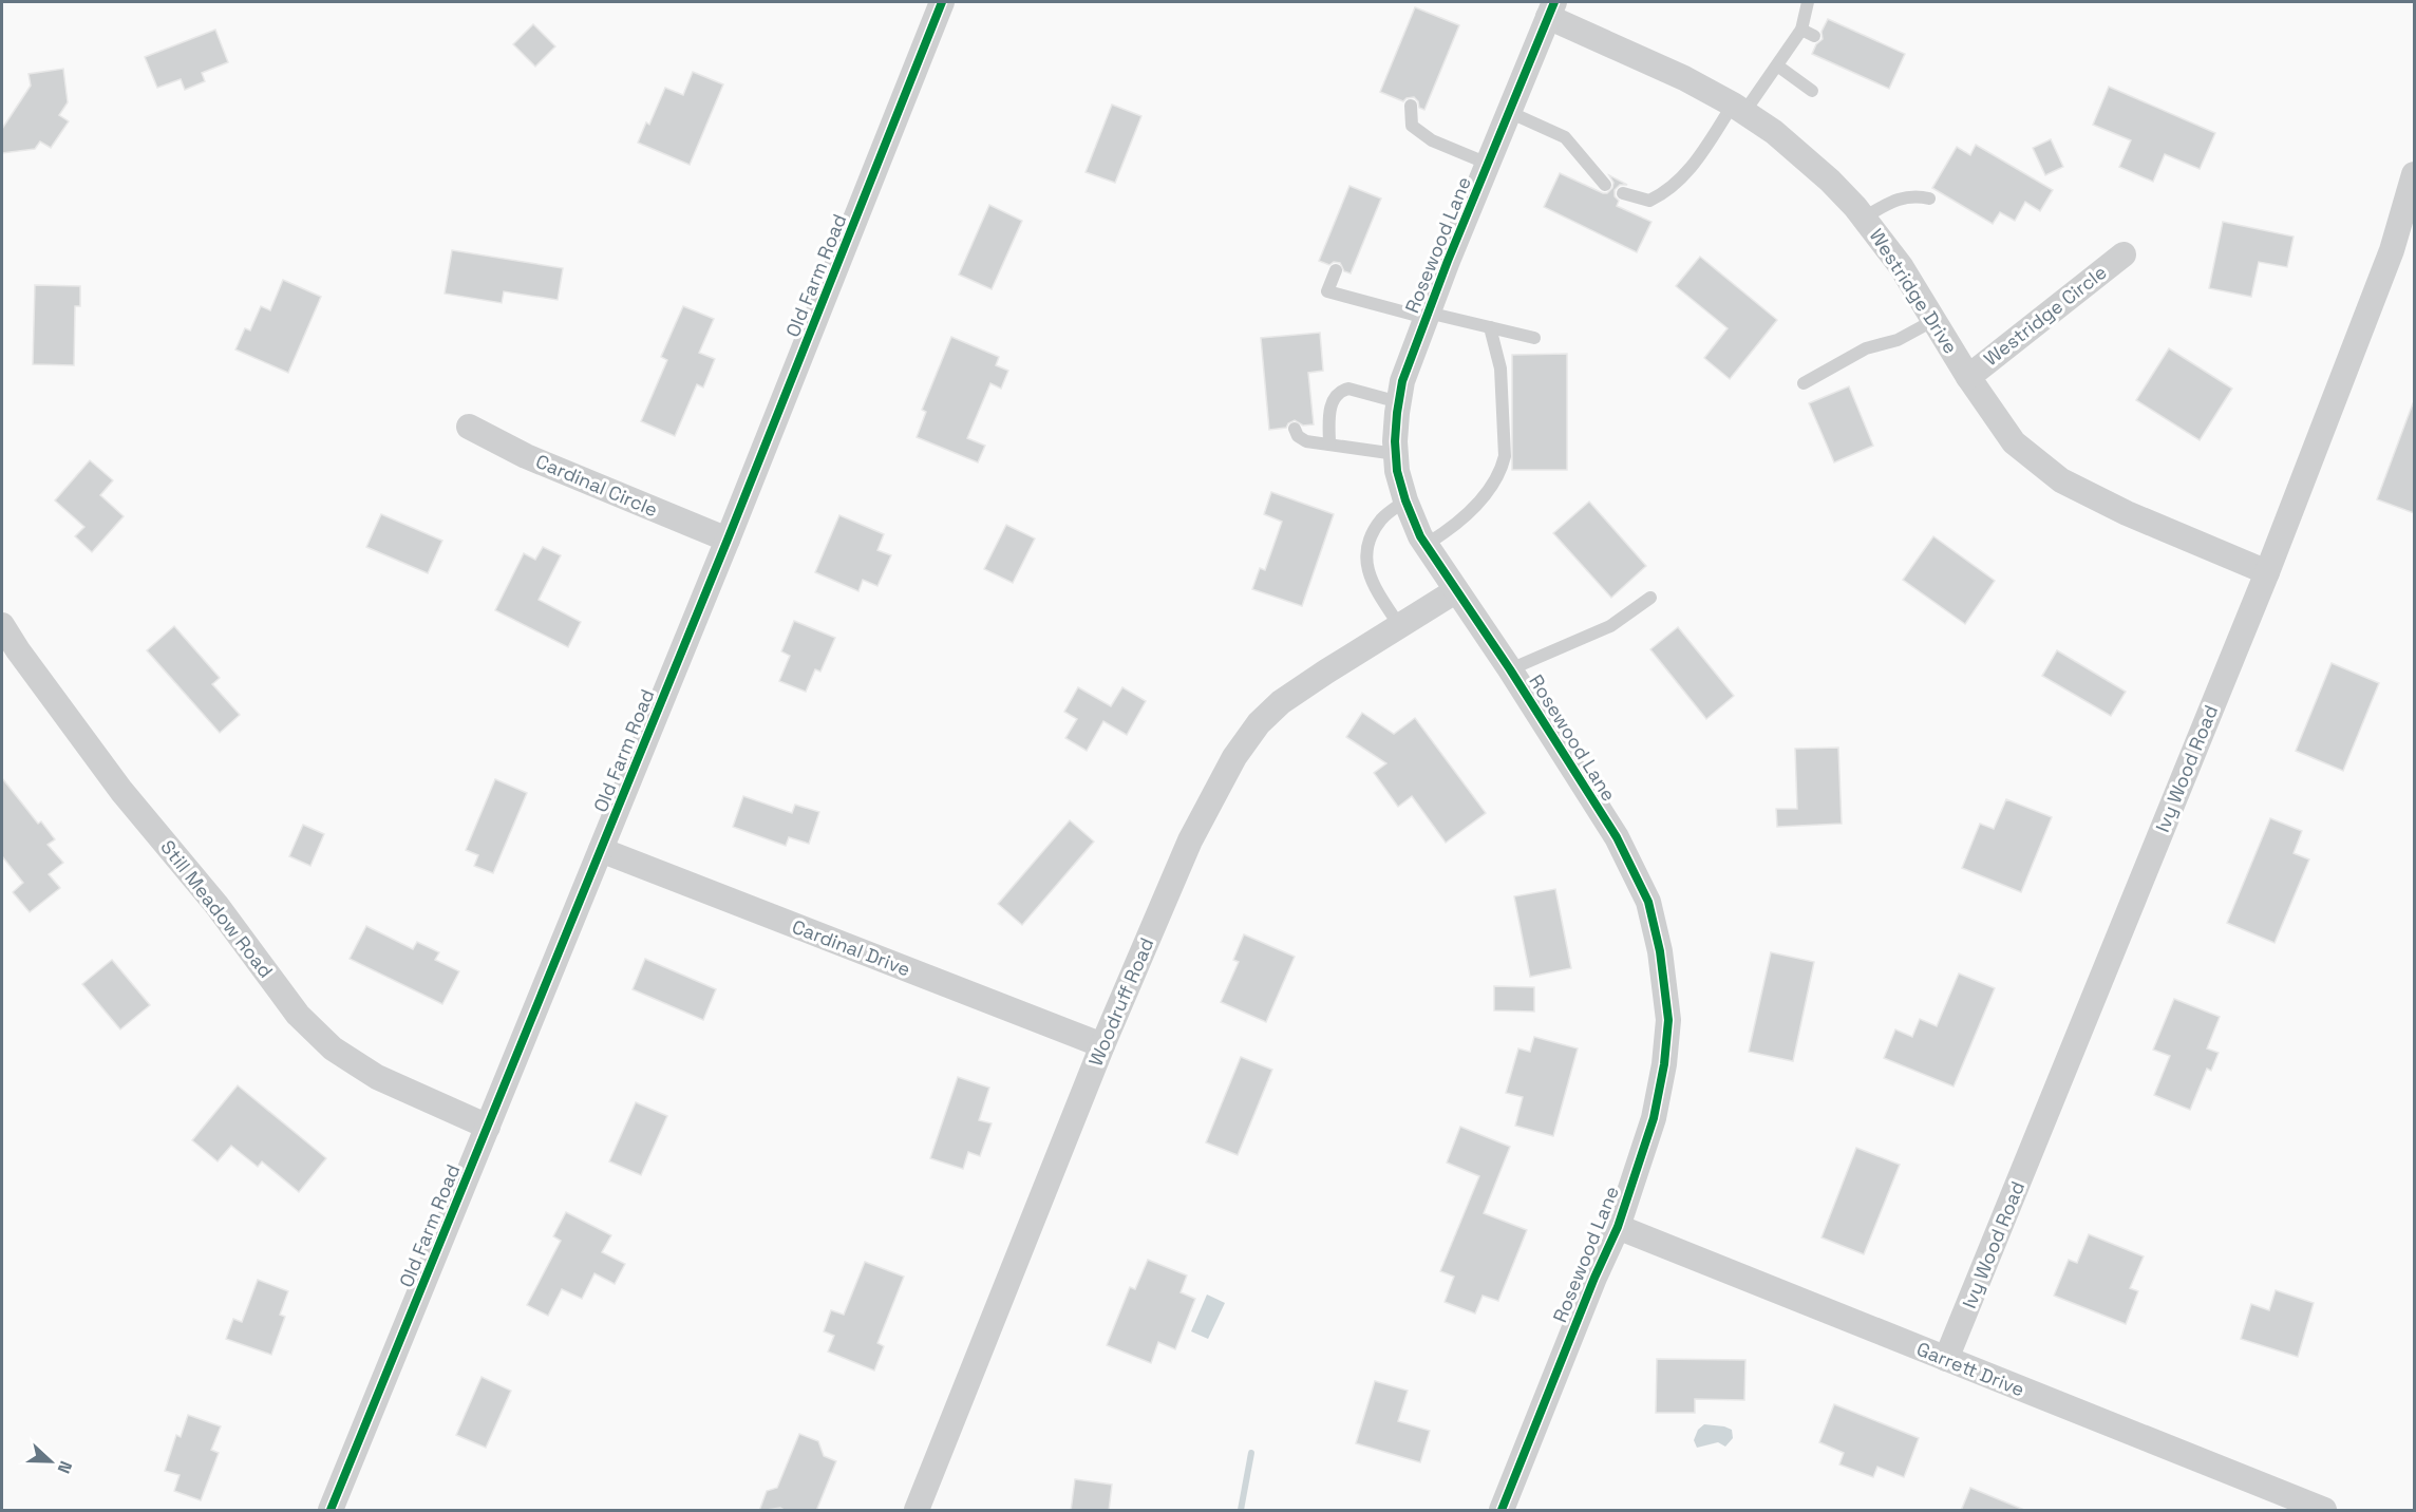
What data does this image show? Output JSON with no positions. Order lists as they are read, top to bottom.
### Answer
{
  "streets": {
    "street": [
      "Rosewood Lane",
      "Old Farm Road",
      "Westridge Drive",
      "Westridge Circle",
      "Cardinal Circle",
      "Ivy Wood Road",
      "Still Meadow Road",
      "Cardinal Drive",
      "Woodruff Road",
      "Garrett Drive"
    ]
  },
  "crossings": [
    ["Rosewood Lane", "Westridge Drive"],
    ["Rosewood Lane", "Woodruff Road"],
    ["Rosewood Lane", "Garrett Drive"],
    ["Old Farm Road", "Cardinal Circle"],
    ["Old Farm Road", "Still Meadow Road"],
    ["Old Farm Road", "Cardinal Drive"],
    ["Westridge Drive", "Westridge Circle"],
    ["Westridge Drive", "Ivy Wood Road"],
    ["Ivy Wood Road", "Garrett Drive"],
    ["Cardinal Drive", "Woodruff Road"]
  ],
  "north": "right"
}
